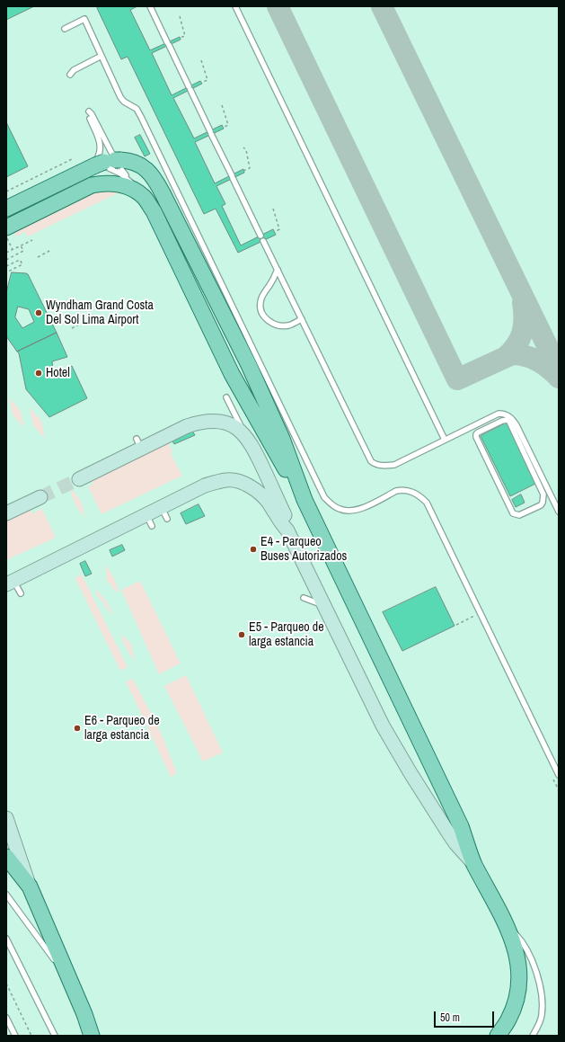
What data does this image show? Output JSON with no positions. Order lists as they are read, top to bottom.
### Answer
{
  "places": [
    "Wyndham Grand Costa Del Sol Lima Airport",
    "Hotel",
    "E4 - Parqueo Buses Autorizados",
    "E5 - Parqueo de larga estancia",
    "E6 - Parqueo de larga estancia"
  ],
  "scale_bar": "50 m"
}
